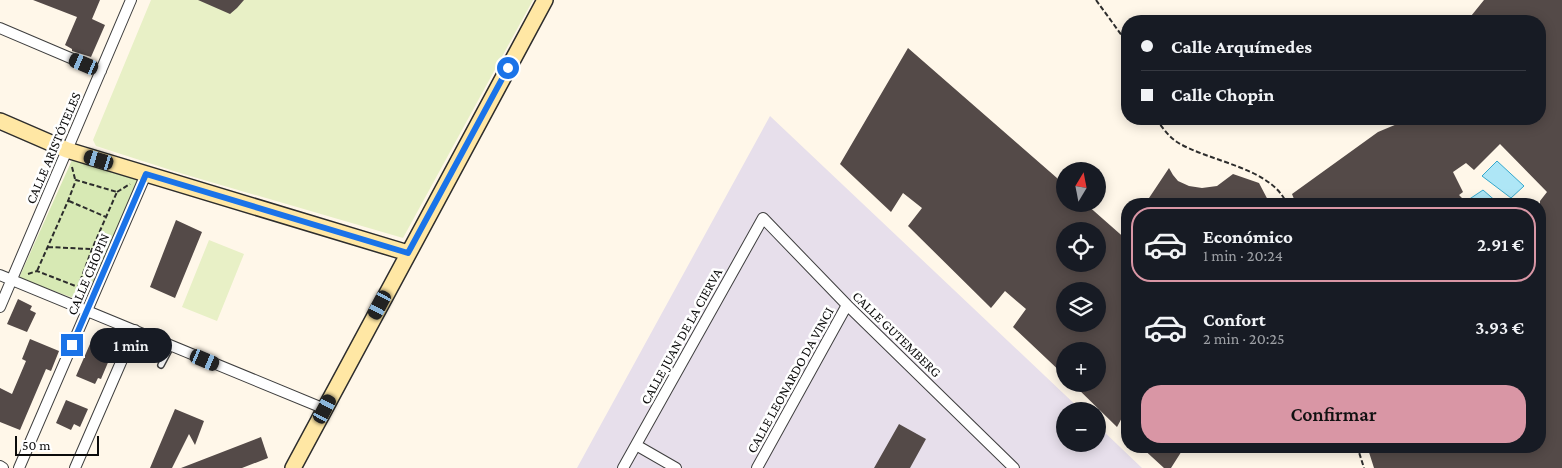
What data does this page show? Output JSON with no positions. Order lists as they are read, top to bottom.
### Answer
{
  "streets": {
    "street": [
      "CALLE ARISTÓTELES",
      "CALLE CHOPIN",
      "CALLE GUTEMBERG",
      "CALLE JUAN DE LA CIERVA",
      "CALLE LEONARDO DA VINCI"
    ]
  },
  "crossings": [
    ["CALLE GUTEMBERG", "CALLE JUAN DE LA CIERVA"],
    ["CALLE GUTEMBERG", "CALLE LEONARDO DA VINCI"]
  ],
  "scale_bar": "50 m",
  "north": "top",
  "page": {
    "banner": ["Calle Arquímedes", "Calle Chopin"],
    "map_buttons": ["+", "−"],
    "list": [
      {
        "name": "Económico",
        "note": "1 min · 20:24",
        "value": "2.91 €"
      },
      {
        "name": "Confort",
        "note": "2 min · 20:25",
        "value": "3.93 €"
      }
    ],
    "bubble": "1 min",
    "buttons": "Confirmar",
    "scale": "50 m"
  }
}
